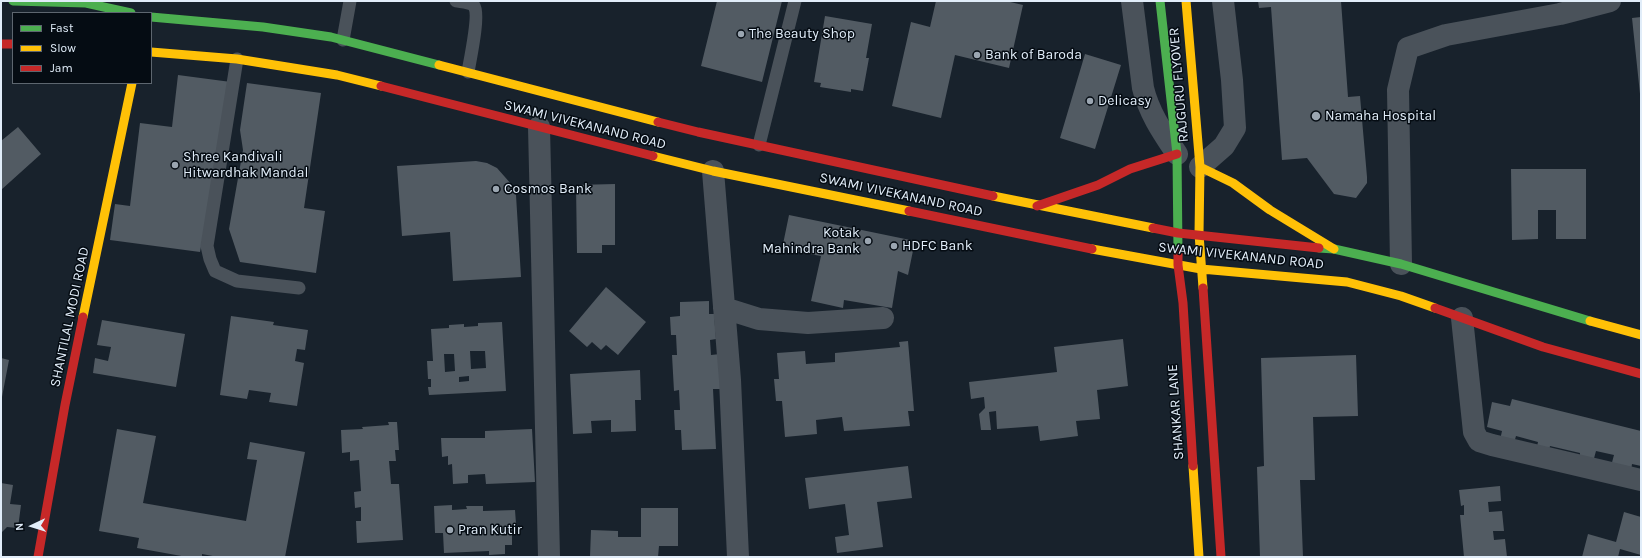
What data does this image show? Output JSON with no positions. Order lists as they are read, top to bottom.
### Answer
{
  "streets": {
    "main road": [
      "RAJGURU FLYOVER",
      "SWAMI VIVEKANAND ROAD",
      "SHANTILAL MODI ROAD",
      "SHANKAR LANE"
    ]
  },
  "crossings": [
    ["RAJGURU FLYOVER", "SWAMI VIVEKANAND ROAD"],
    ["RAJGURU FLYOVER", "SHANKAR LANE"],
    ["SWAMI VIVEKANAND ROAD", "SHANKAR LANE"]
  ],
  "places": [
    "The Beauty Shop",
    "Bank of Baroda",
    "Delicasy",
    "Namaha Hospital",
    "Shree Kandivali Hitwardhak Mandal",
    "Cosmos Bank",
    "Kotak Mahindra Bank",
    "HDFC Bank",
    "Pran Kutir"
  ],
  "legend": ["Fast", "Slow", "Jam"],
  "north": "left"
}
